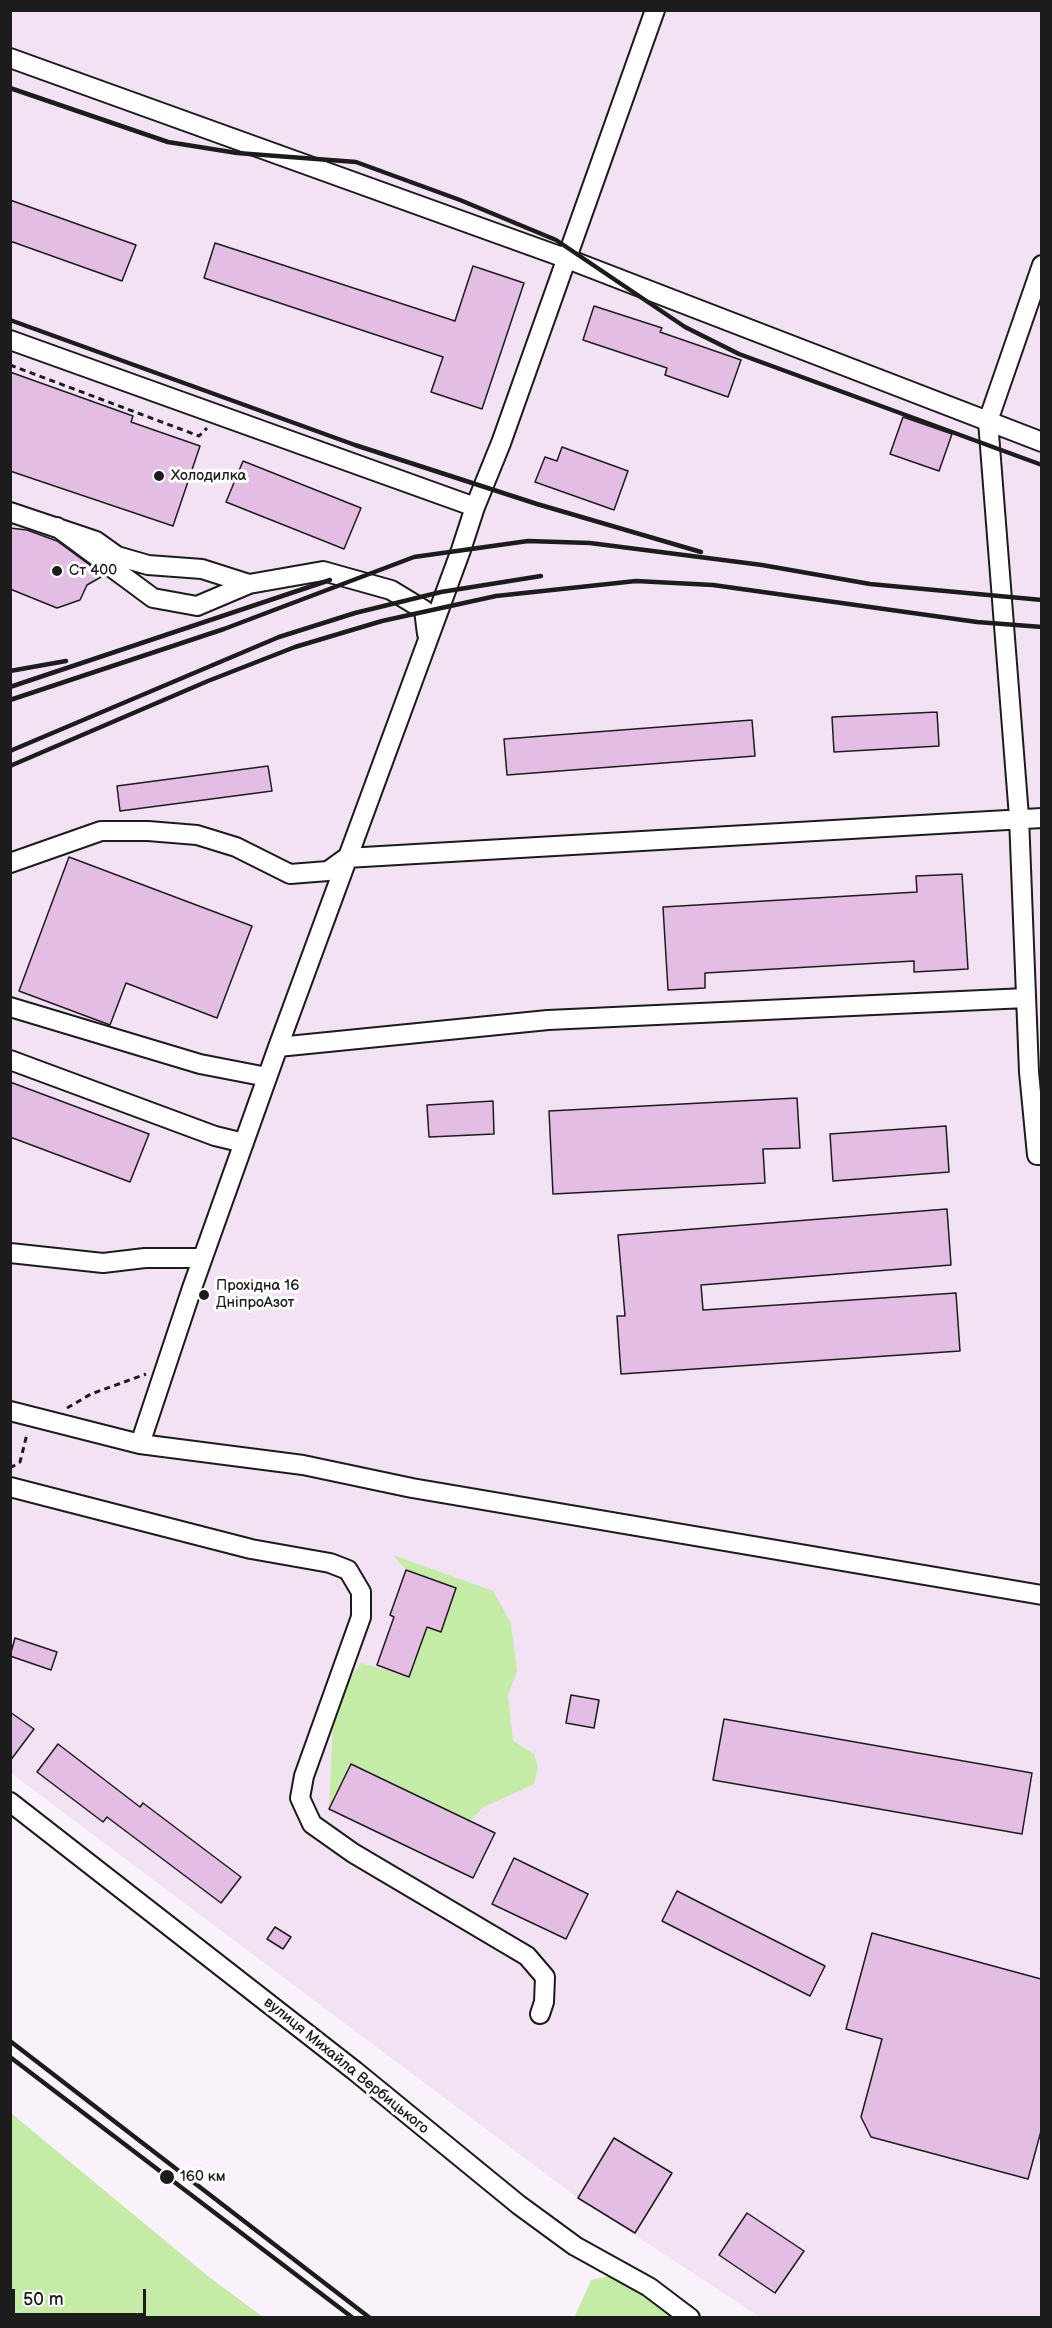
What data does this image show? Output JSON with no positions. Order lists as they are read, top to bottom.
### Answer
{
  "streets": {
    "street": ["вулиця Михайла Вербицького"]
  },
  "places": [
    "Холодилка",
    "Ст 400",
    "Прохідна 16 ДніпроАзот",
    "160 км"
  ],
  "scale_bar": "50 m"
}
